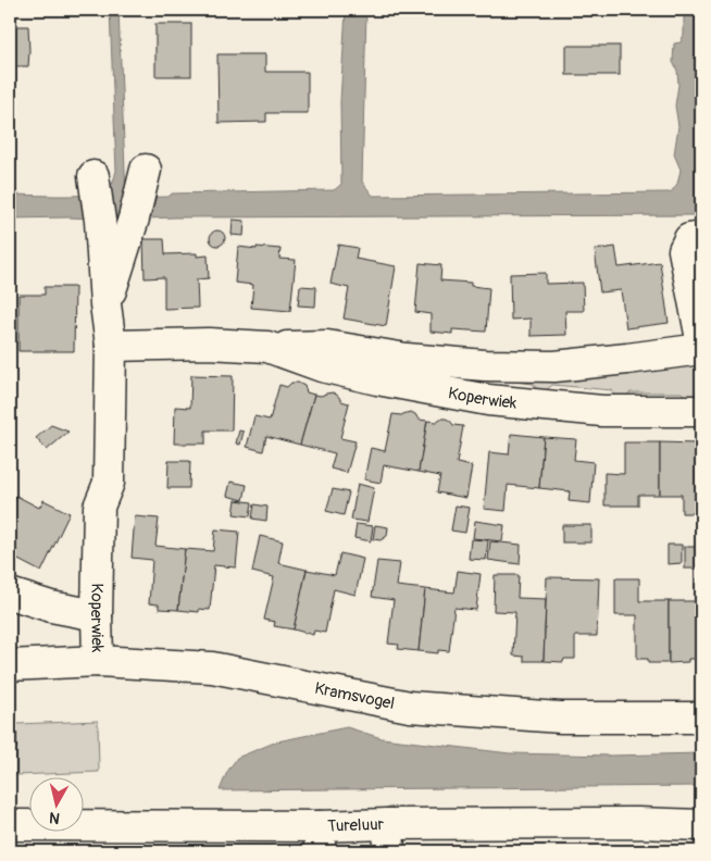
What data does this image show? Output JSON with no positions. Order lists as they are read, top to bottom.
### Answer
{
  "streets": {
    "street": ["Koperwiek", "Kramsvogel", "Tureluur"]
  },
  "crossings": [
    ["Koperwiek", "Kramsvogel"]
  ],
  "north": "bottom"
}
